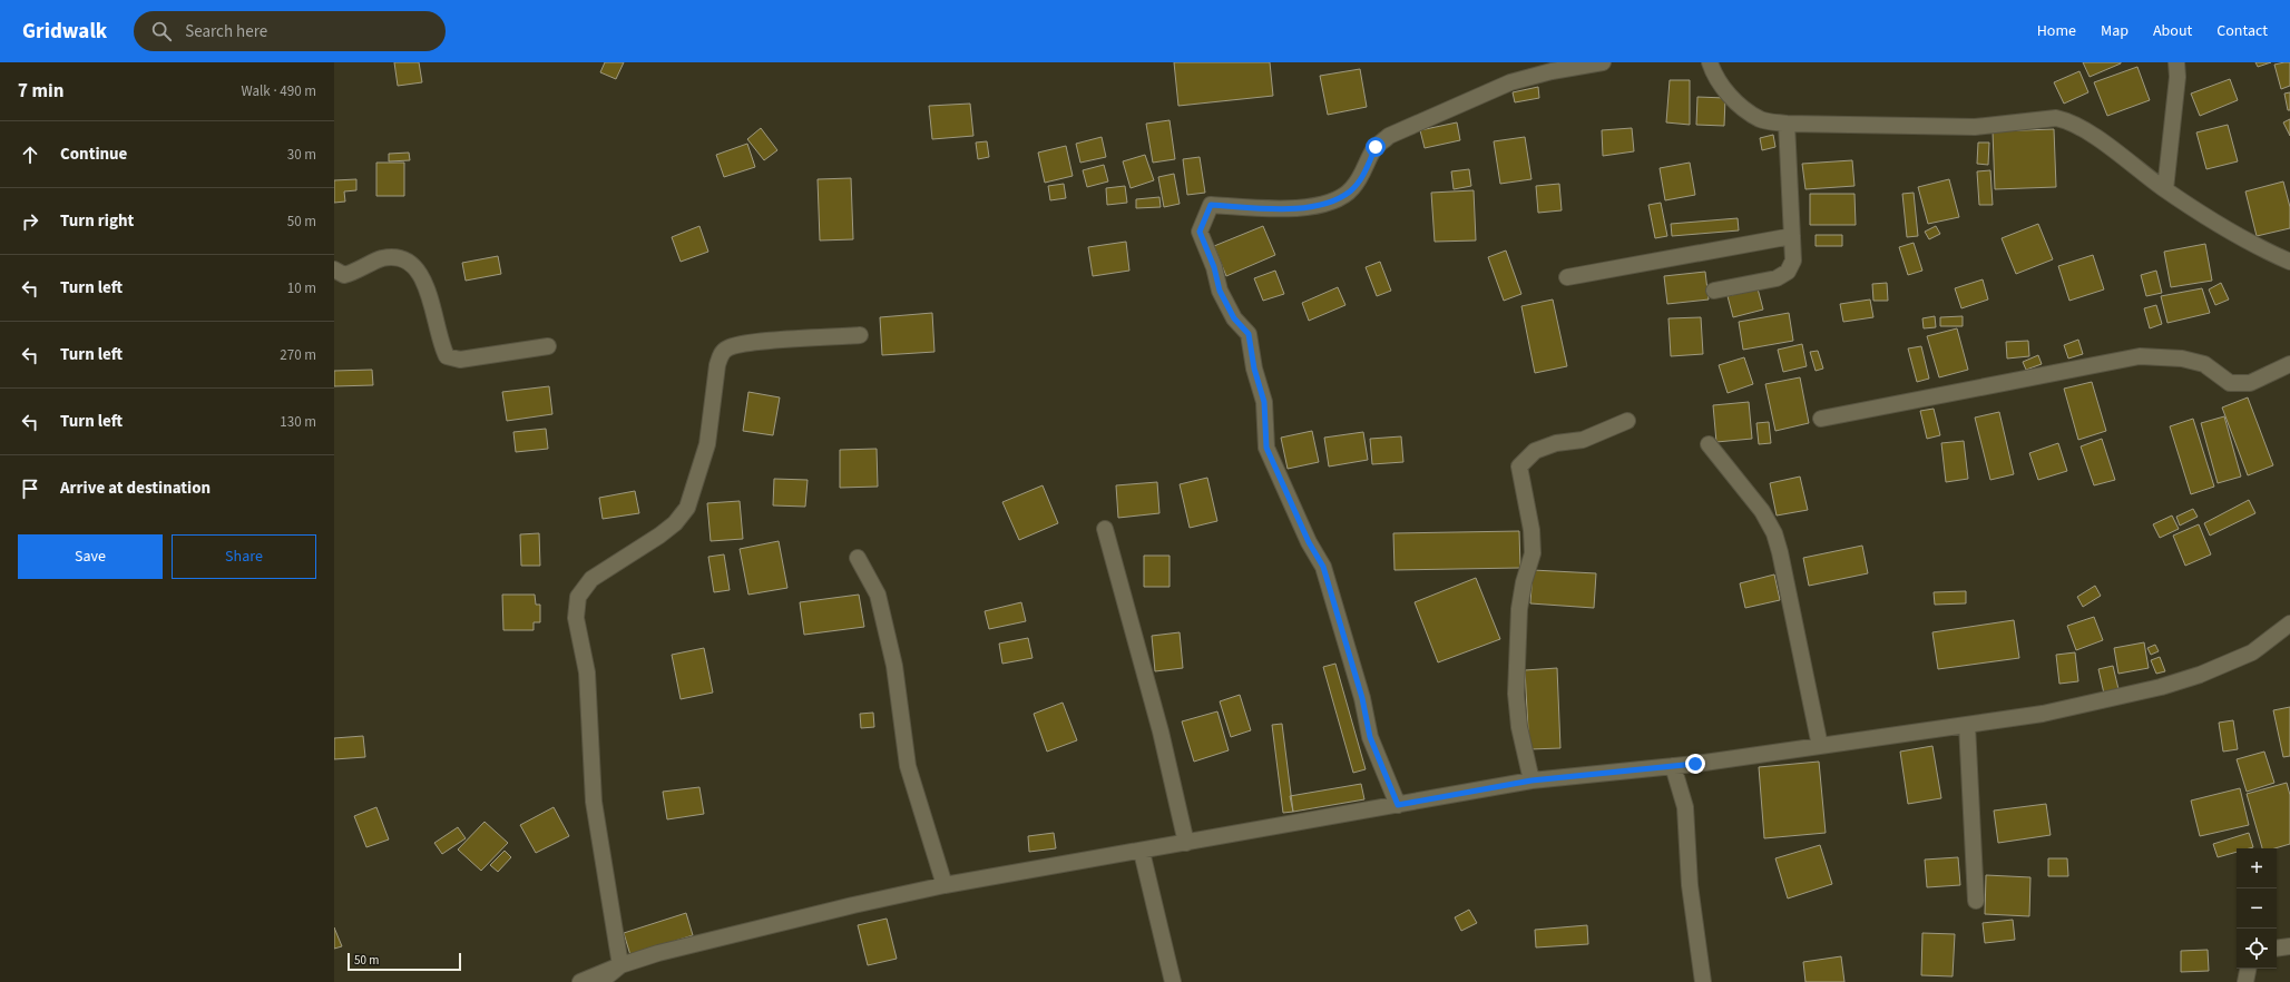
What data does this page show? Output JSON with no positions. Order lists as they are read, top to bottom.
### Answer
{
  "scale_bar": "50 m",
  "page": {
    "header": "Gridwalk",
    "search": "Search here",
    "nav": [
      "Home",
      "Map",
      "About",
      "Contact"
    ],
    "heading": ["7 min", "Walk · 490 m"],
    "list": [
      ["Continue", "30 m"],
      ["Turn right", "50 m"],
      ["Turn left", "10 m"],
      ["Turn left", "270 m"],
      ["Turn left", "130 m"],
      "Arrive at destination"
    ],
    "buttons": ["Save", "Share"],
    "map_buttons": ["+", "−"],
    "scale": "50 m"
  }
}
